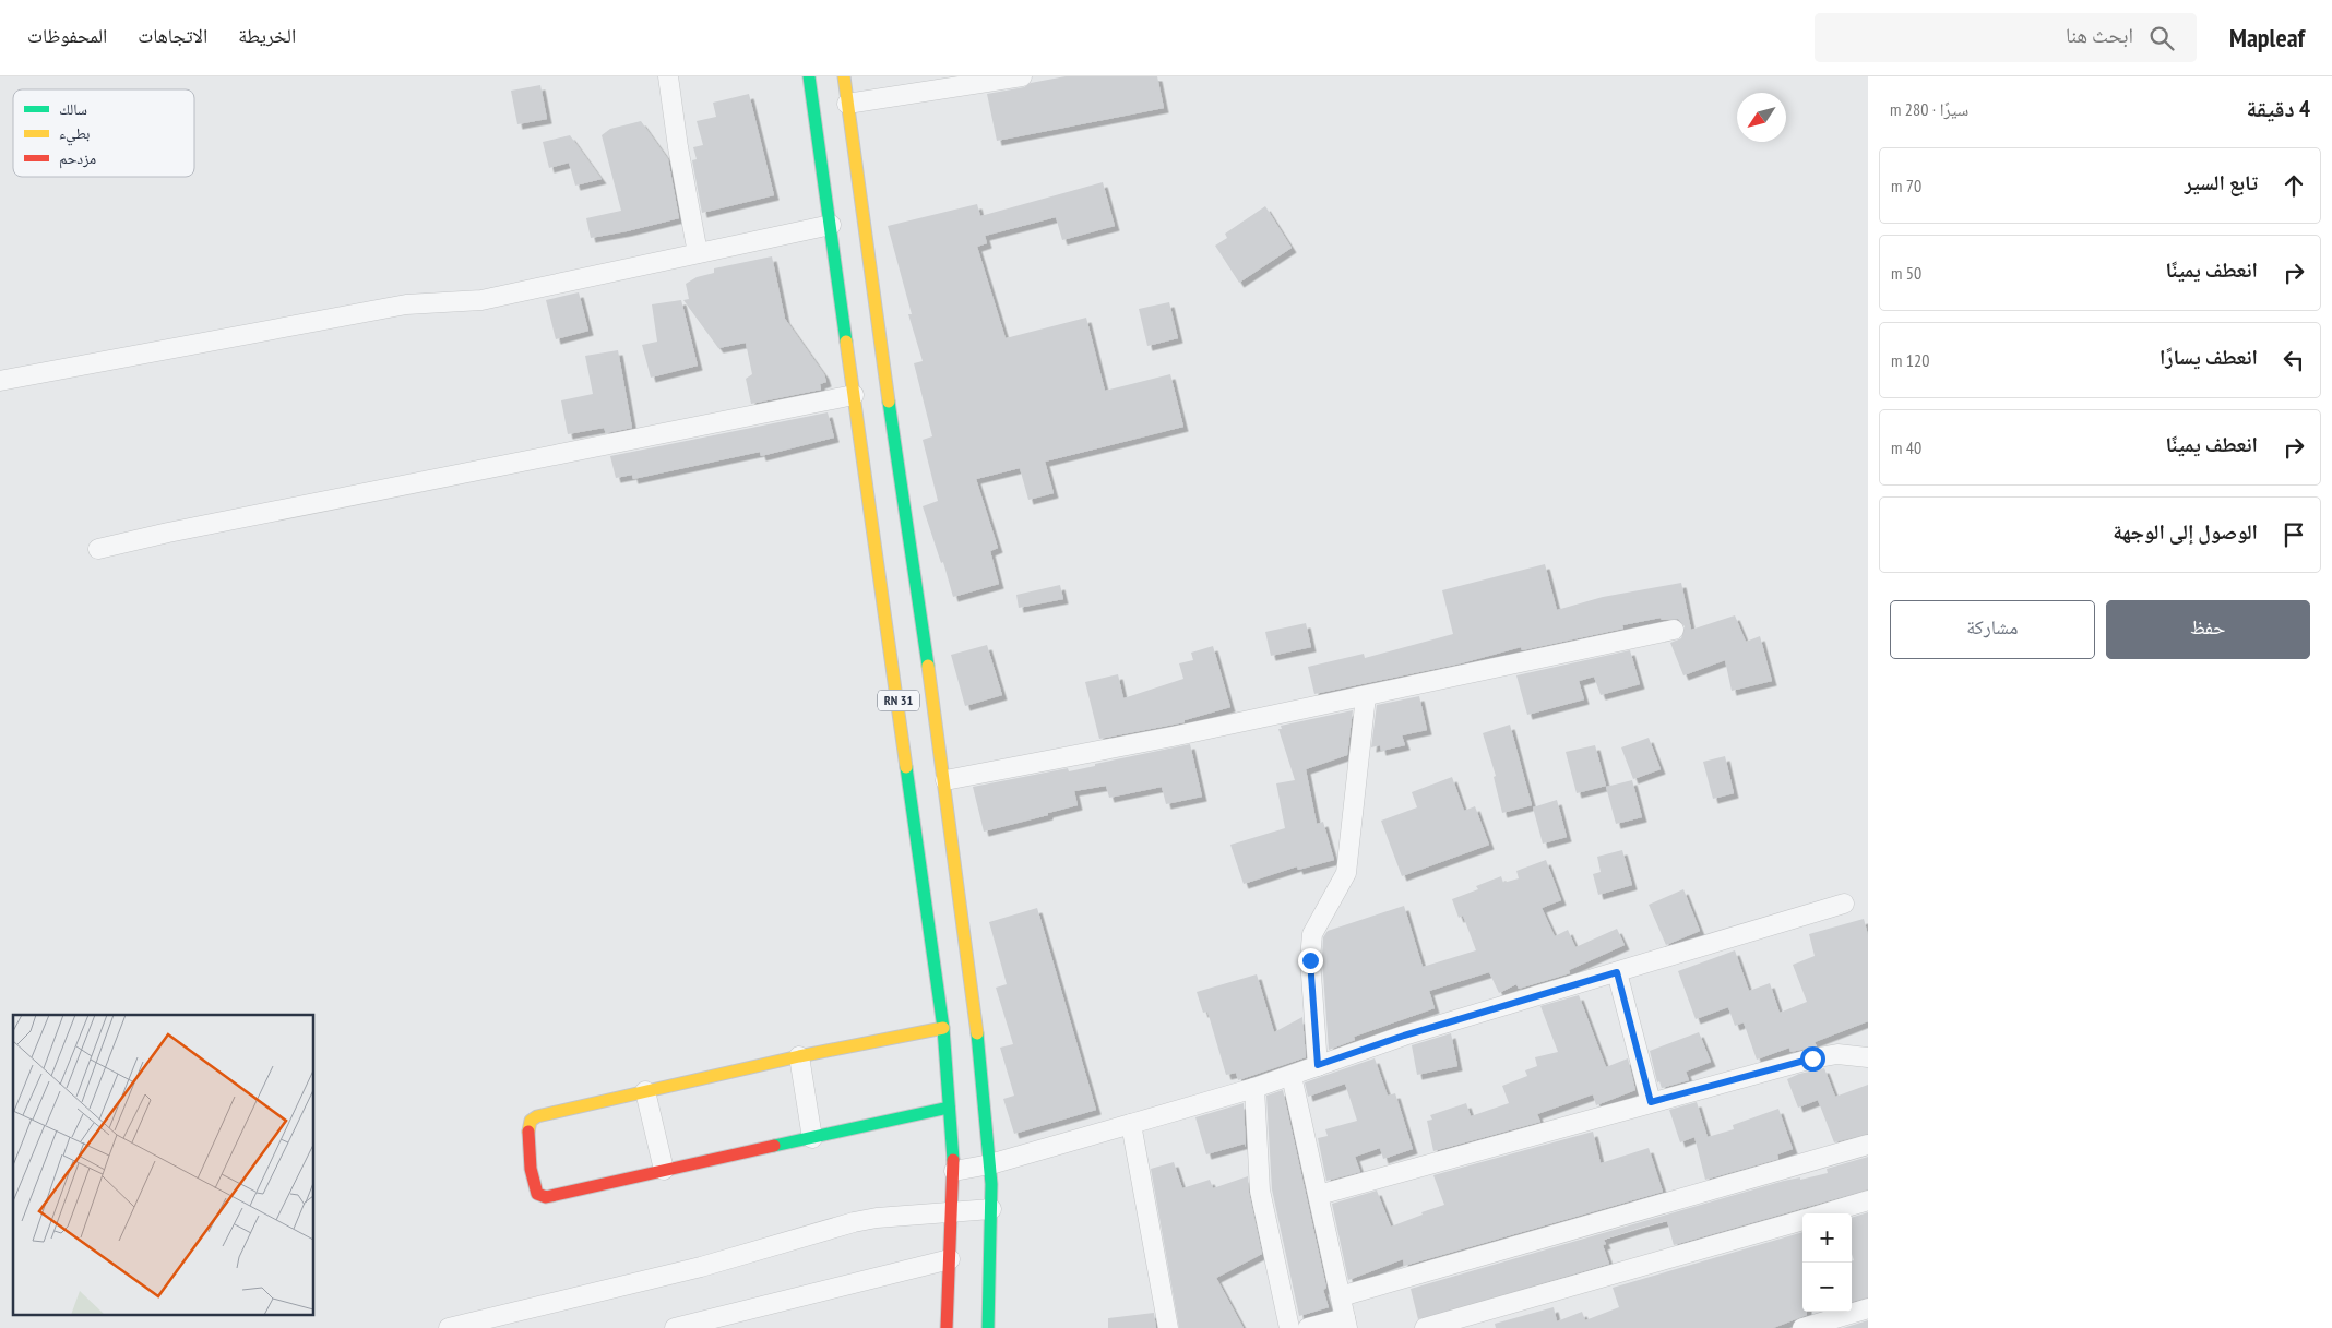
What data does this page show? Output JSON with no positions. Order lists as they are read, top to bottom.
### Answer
{
  "streets": {
    "main road": ["RN 31"]
  },
  "legend": ["سالك", "بطيء", "مزدحم"],
  "north": "bottom left",
  "page": {
    "header": "Mapleaf",
    "search": "ابحث هنا",
    "nav": ["الخريطة", "الاتجاهات", "المحفوظات"],
    "heading": ["4 دقيقة", "سيرًا · 280 m"],
    "list": [
      ["تابع السير", "70 m"],
      ["انعطف يمينًا", "50 m"],
      ["انعطف يسارًا", "120 m"],
      ["انعطف يمينًا", "40 m"],
      "الوصول إلى الوجهة"
    ],
    "buttons": ["حفظ", "مشاركة"],
    "map_buttons": ["+", "−"]
  }
}
